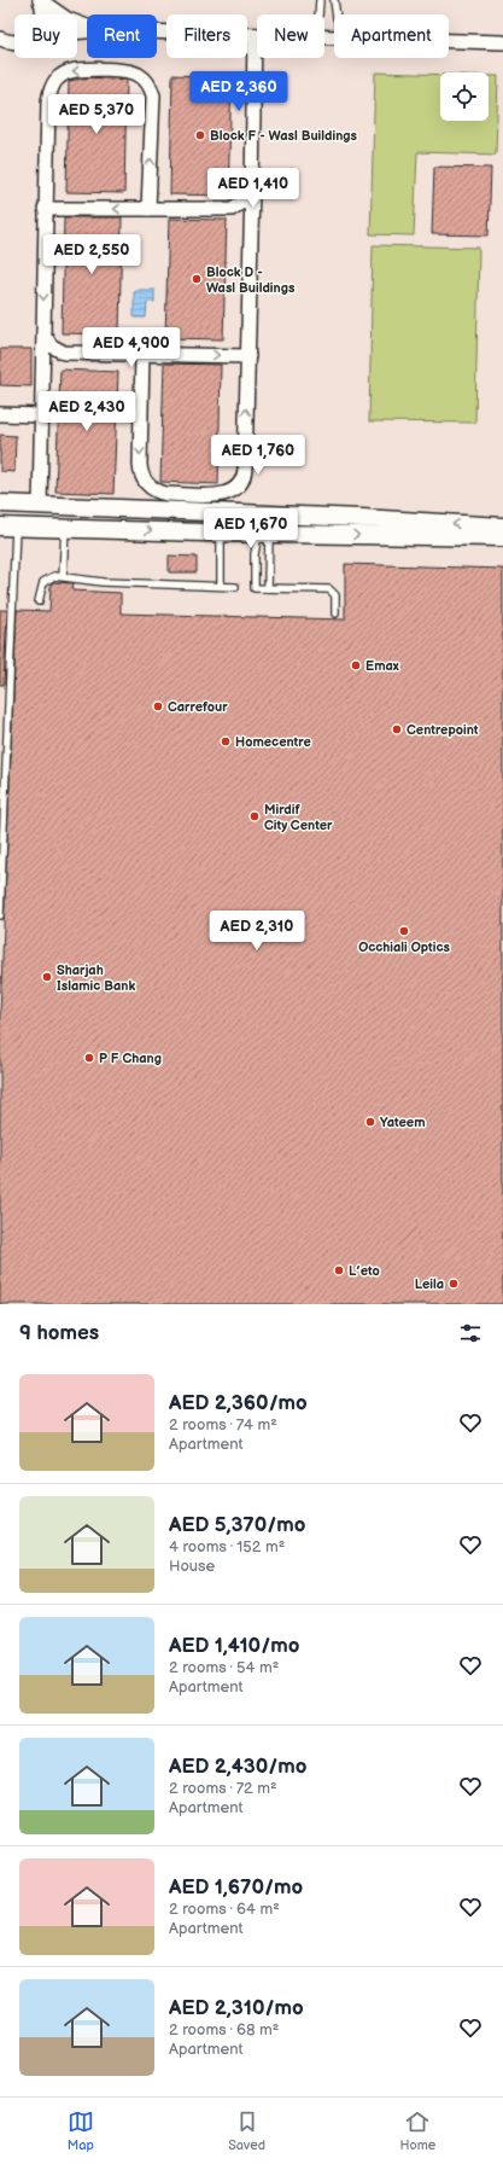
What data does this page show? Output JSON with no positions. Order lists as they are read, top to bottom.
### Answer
{
  "places": [
    "Block F - Wasl Buildings",
    "Block D - Wasl Buildings",
    "Emax",
    "Carrefour",
    "Centrepoint",
    "Homecentre",
    "Mirdif City Center",
    "Occhiali Optics",
    "Sharjah Islamic Bank",
    "P F Chang",
    "Yateem",
    "L’eto",
    "Leila"
  ],
  "page": {
    "chip": [
      "Buy",
      "Rent",
      "Filters",
      "New",
      "Apartment"
    ],
    "price": [
      "AED 2,360",
      "AED 5,370",
      "AED 1,410",
      "AED 2,550",
      "AED 4,900",
      "AED 2,430",
      "AED 1,760",
      "AED 1,670",
      "AED 2,310"
    ],
    "heading": "9 homes",
    "list": [
      {
        "name": "AED 2,360/mo",
        "note": "2 rooms · 74 m² · Apartment"
      },
      {
        "name": "AED 5,370/mo",
        "note": "4 rooms · 152 m² · House"
      },
      {
        "name": "AED 1,410/mo",
        "note": "2 rooms · 54 m² · Apartment"
      },
      {
        "name": "AED 2,430/mo",
        "note": "2 rooms · 72 m² · Apartment"
      },
      {
        "name": "AED 1,670/mo",
        "note": "2 rooms · 64 m² · Apartment"
      },
      {
        "name": "AED 2,310/mo",
        "note": "2 rooms · 68 m² · Apartment"
      }
    ],
    "tabs": ["Map", "Saved", "Home"]
  }
}
